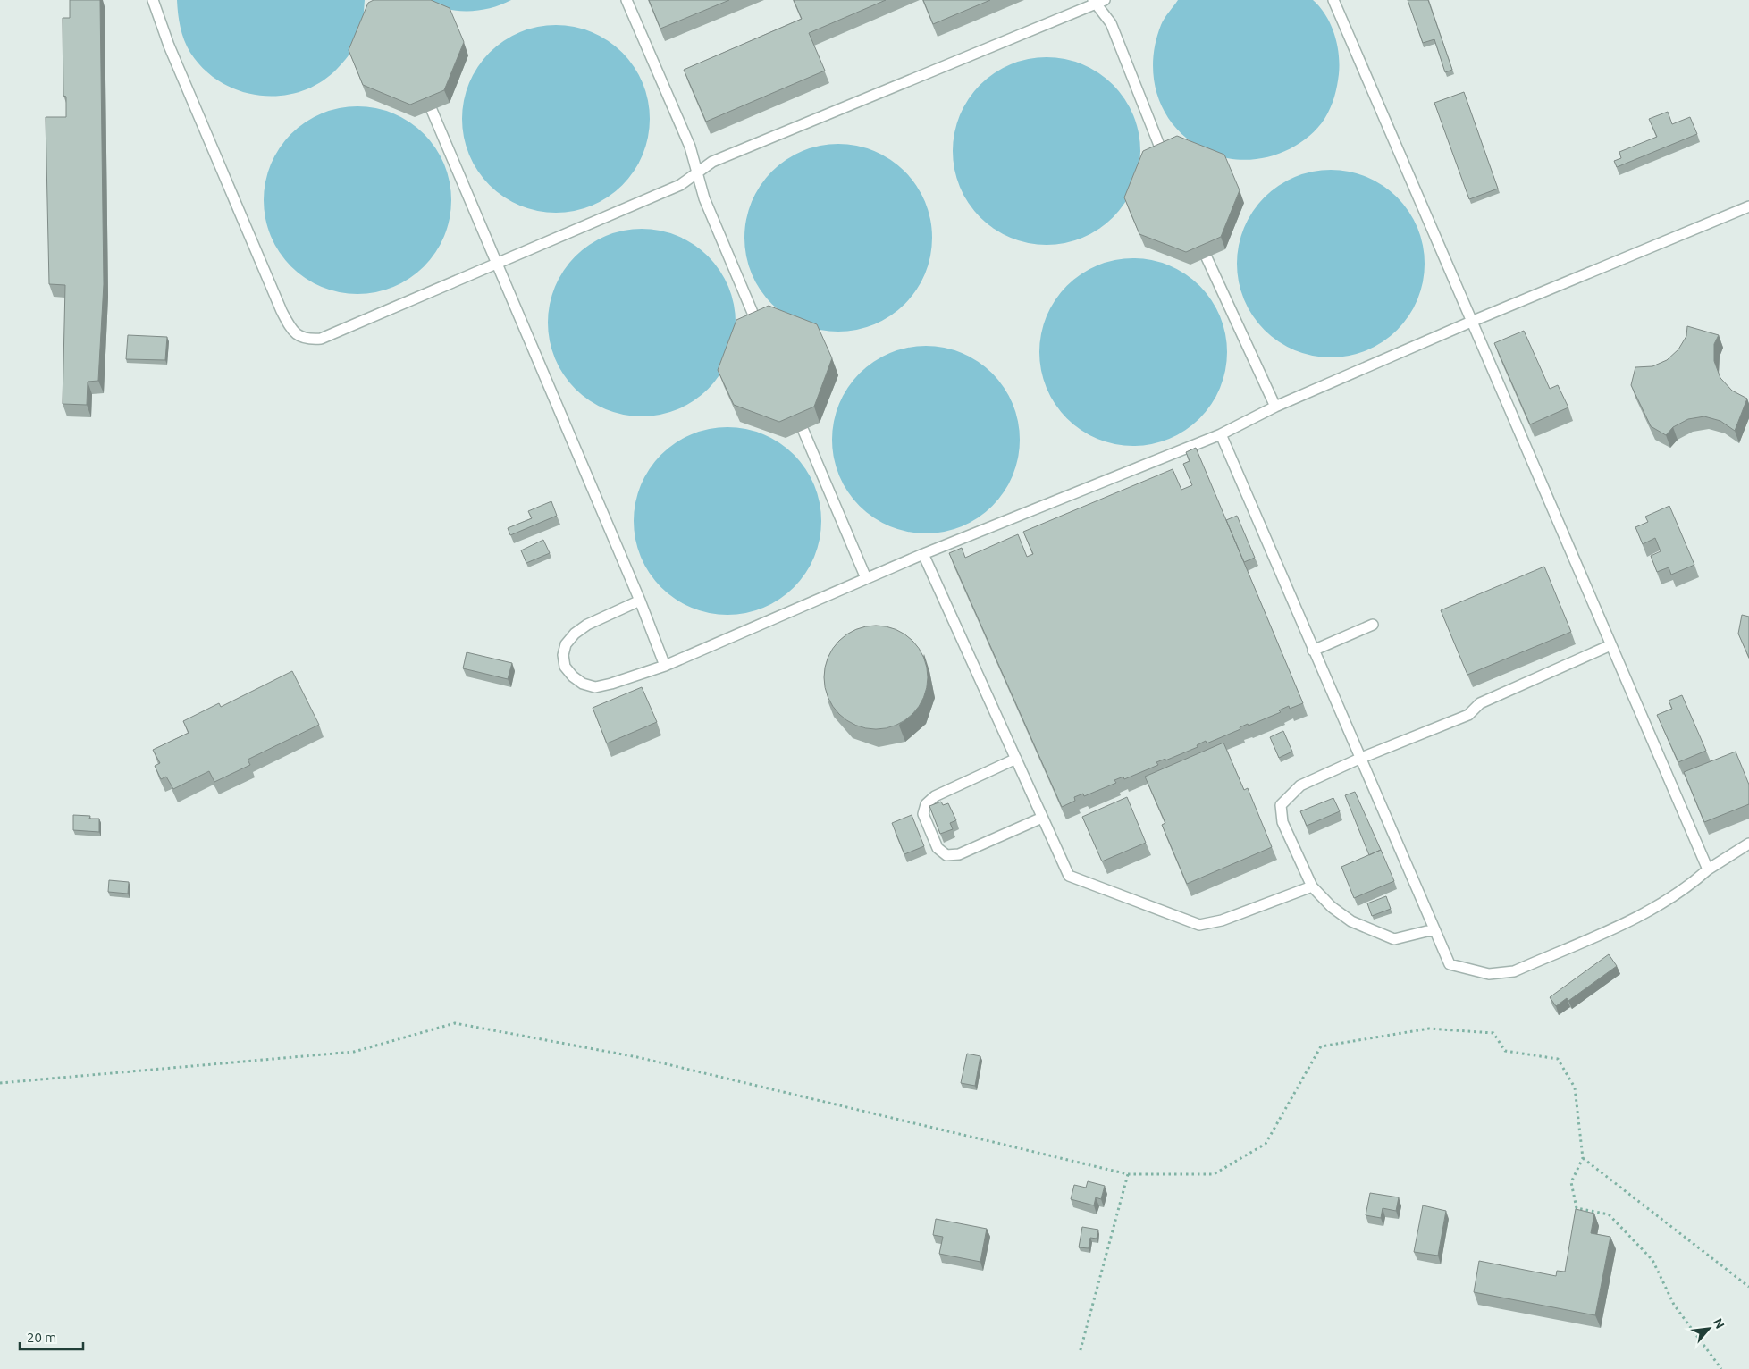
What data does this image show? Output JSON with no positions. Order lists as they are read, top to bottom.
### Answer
{
  "scale_bar": "20 m",
  "north": "top right"
}
